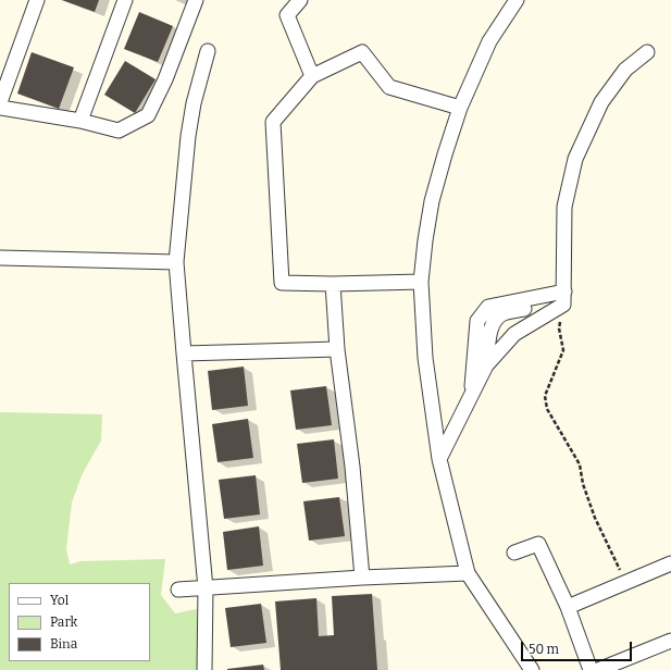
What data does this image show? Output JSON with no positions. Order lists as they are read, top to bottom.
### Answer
{
  "legend": ["Yol", "Park", "Bina"],
  "scale_bar": "50 m"
}
